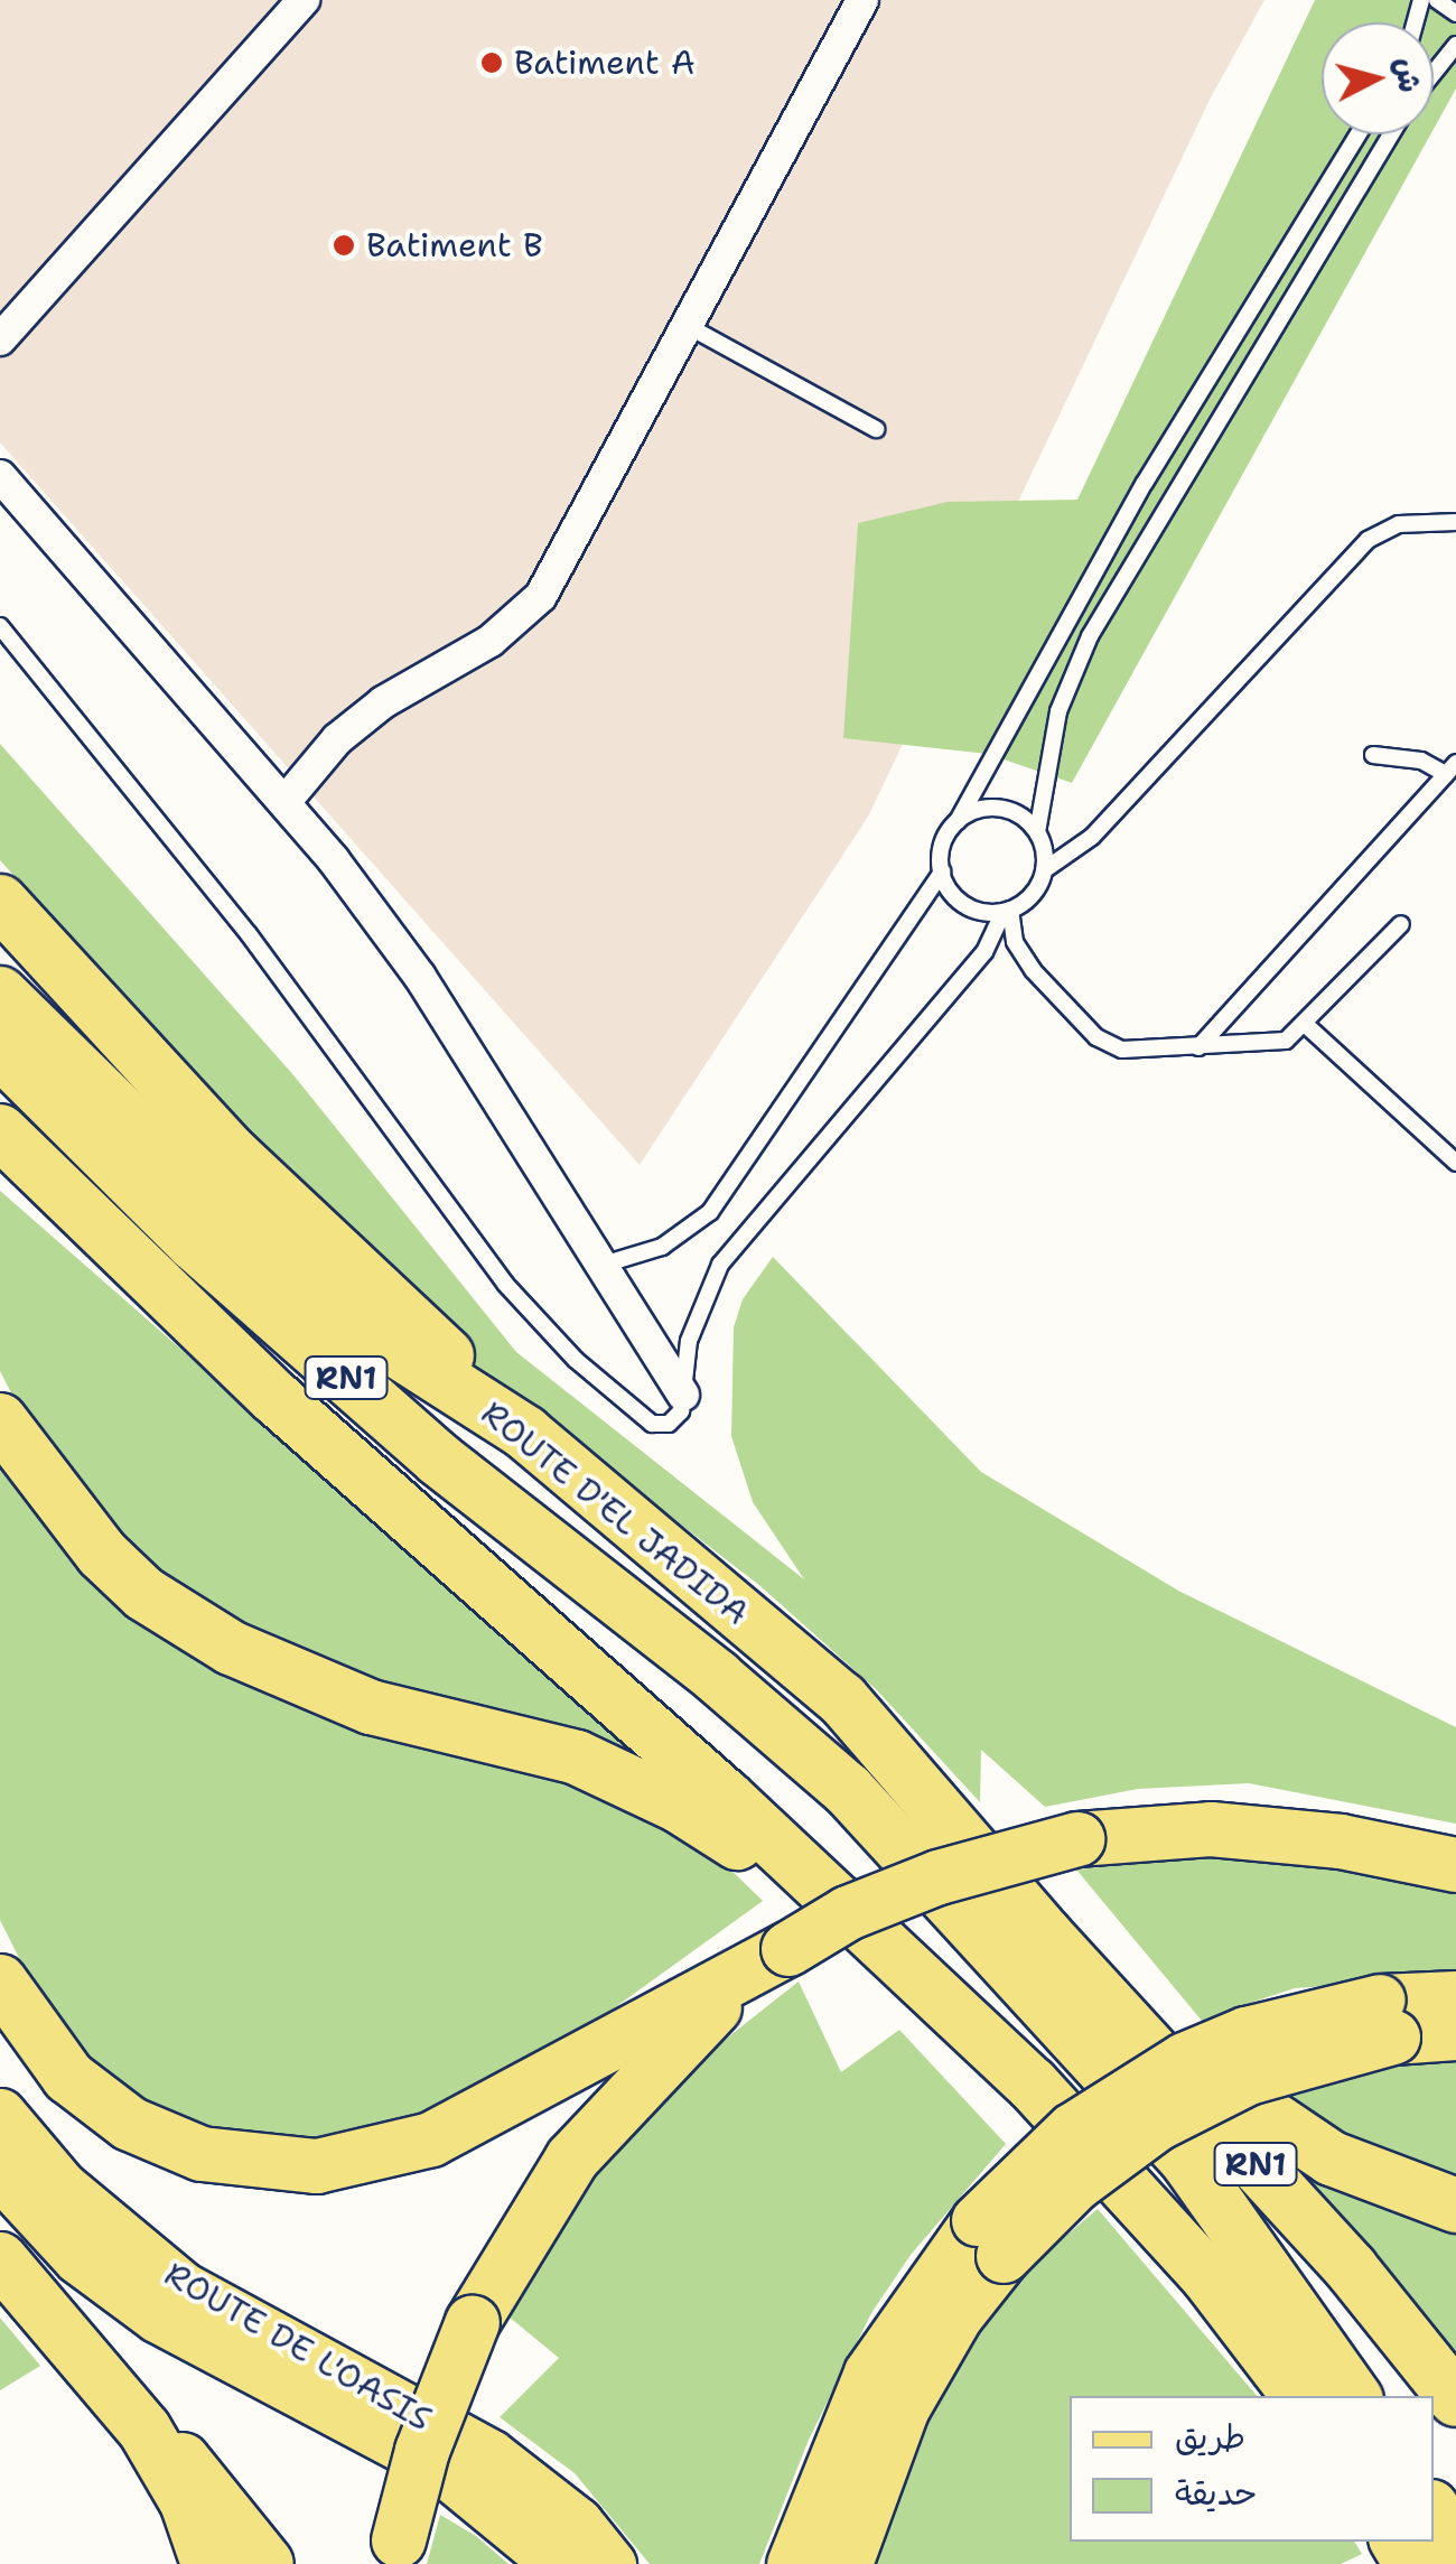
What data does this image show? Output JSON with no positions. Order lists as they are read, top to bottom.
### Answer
{
  "streets": {
    "highway": ["RN1", "ROUTE D'EL JADIDA"],
    "main road": ["ROUTE DE L'OASIS"]
  },
  "crossings": [
    ["RN1", "ROUTE D'EL JADIDA"]
  ],
  "places": ["Batiment A", "Batiment B"],
  "legend": ["طريق", "حديقة"],
  "north": "right"
}
